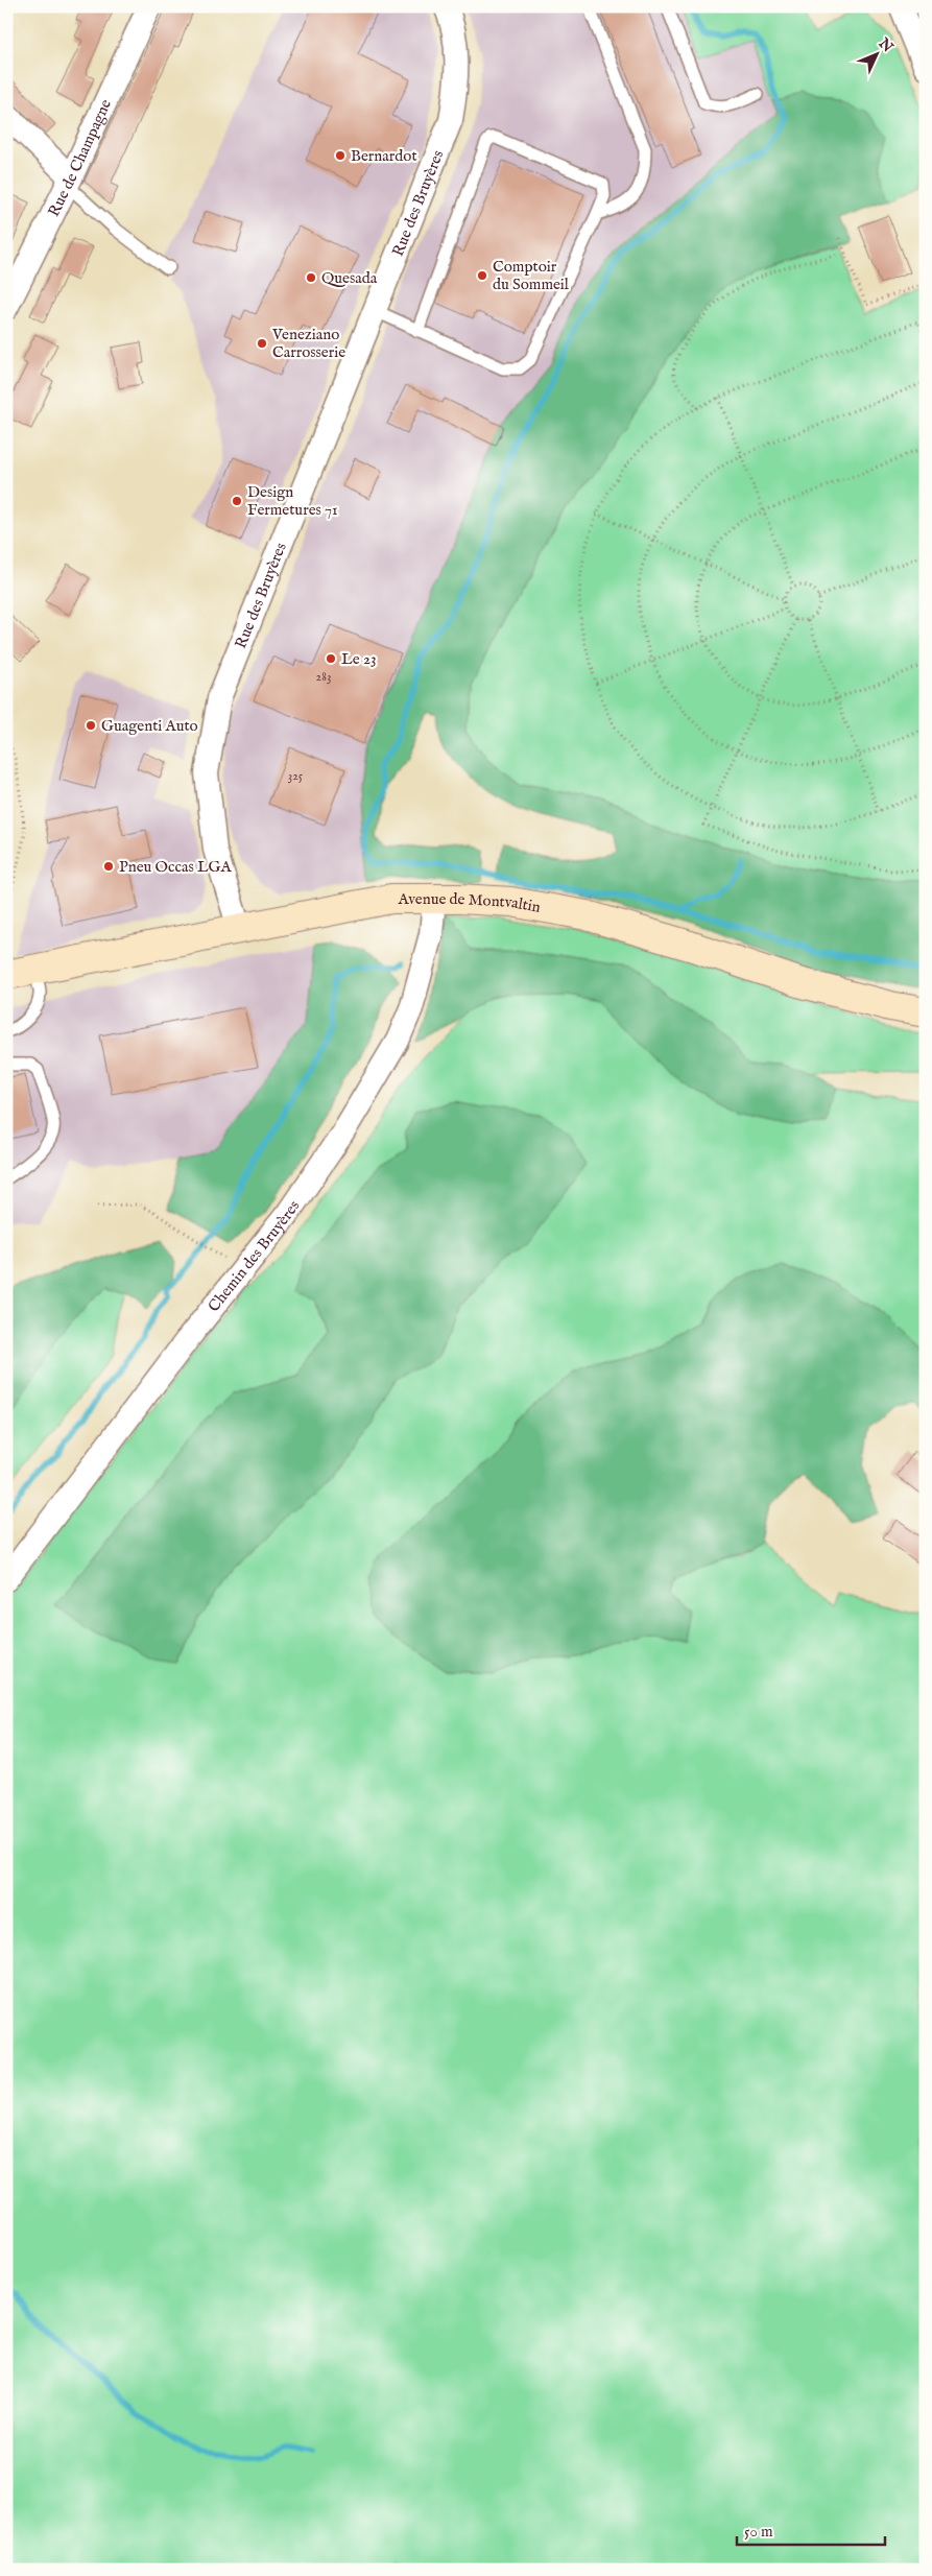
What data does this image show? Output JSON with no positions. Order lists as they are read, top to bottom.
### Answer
{
  "streets": {
    "street": [
      "Rue de Champagne",
      "Rue des Bruyères",
      "Avenue de Montvaltin",
      "Chemin des Bruyères"
    ]
  },
  "crossings": [
    ["Rue des Bruyères", "Avenue de Montvaltin"],
    ["Avenue de Montvaltin", "Chemin des Bruyères"]
  ],
  "places": [
    "Bernardot",
    "Comptoir du Sommeil",
    "Quesada",
    "Veneziano Carrosserie",
    "Design Fermetures 71",
    "Le 23",
    "Guagenti Auto",
    "Pneu Occas LGA"
  ],
  "house_numbers": ["283", "325"],
  "scale_bar": "50 m",
  "north": "top right"
}
